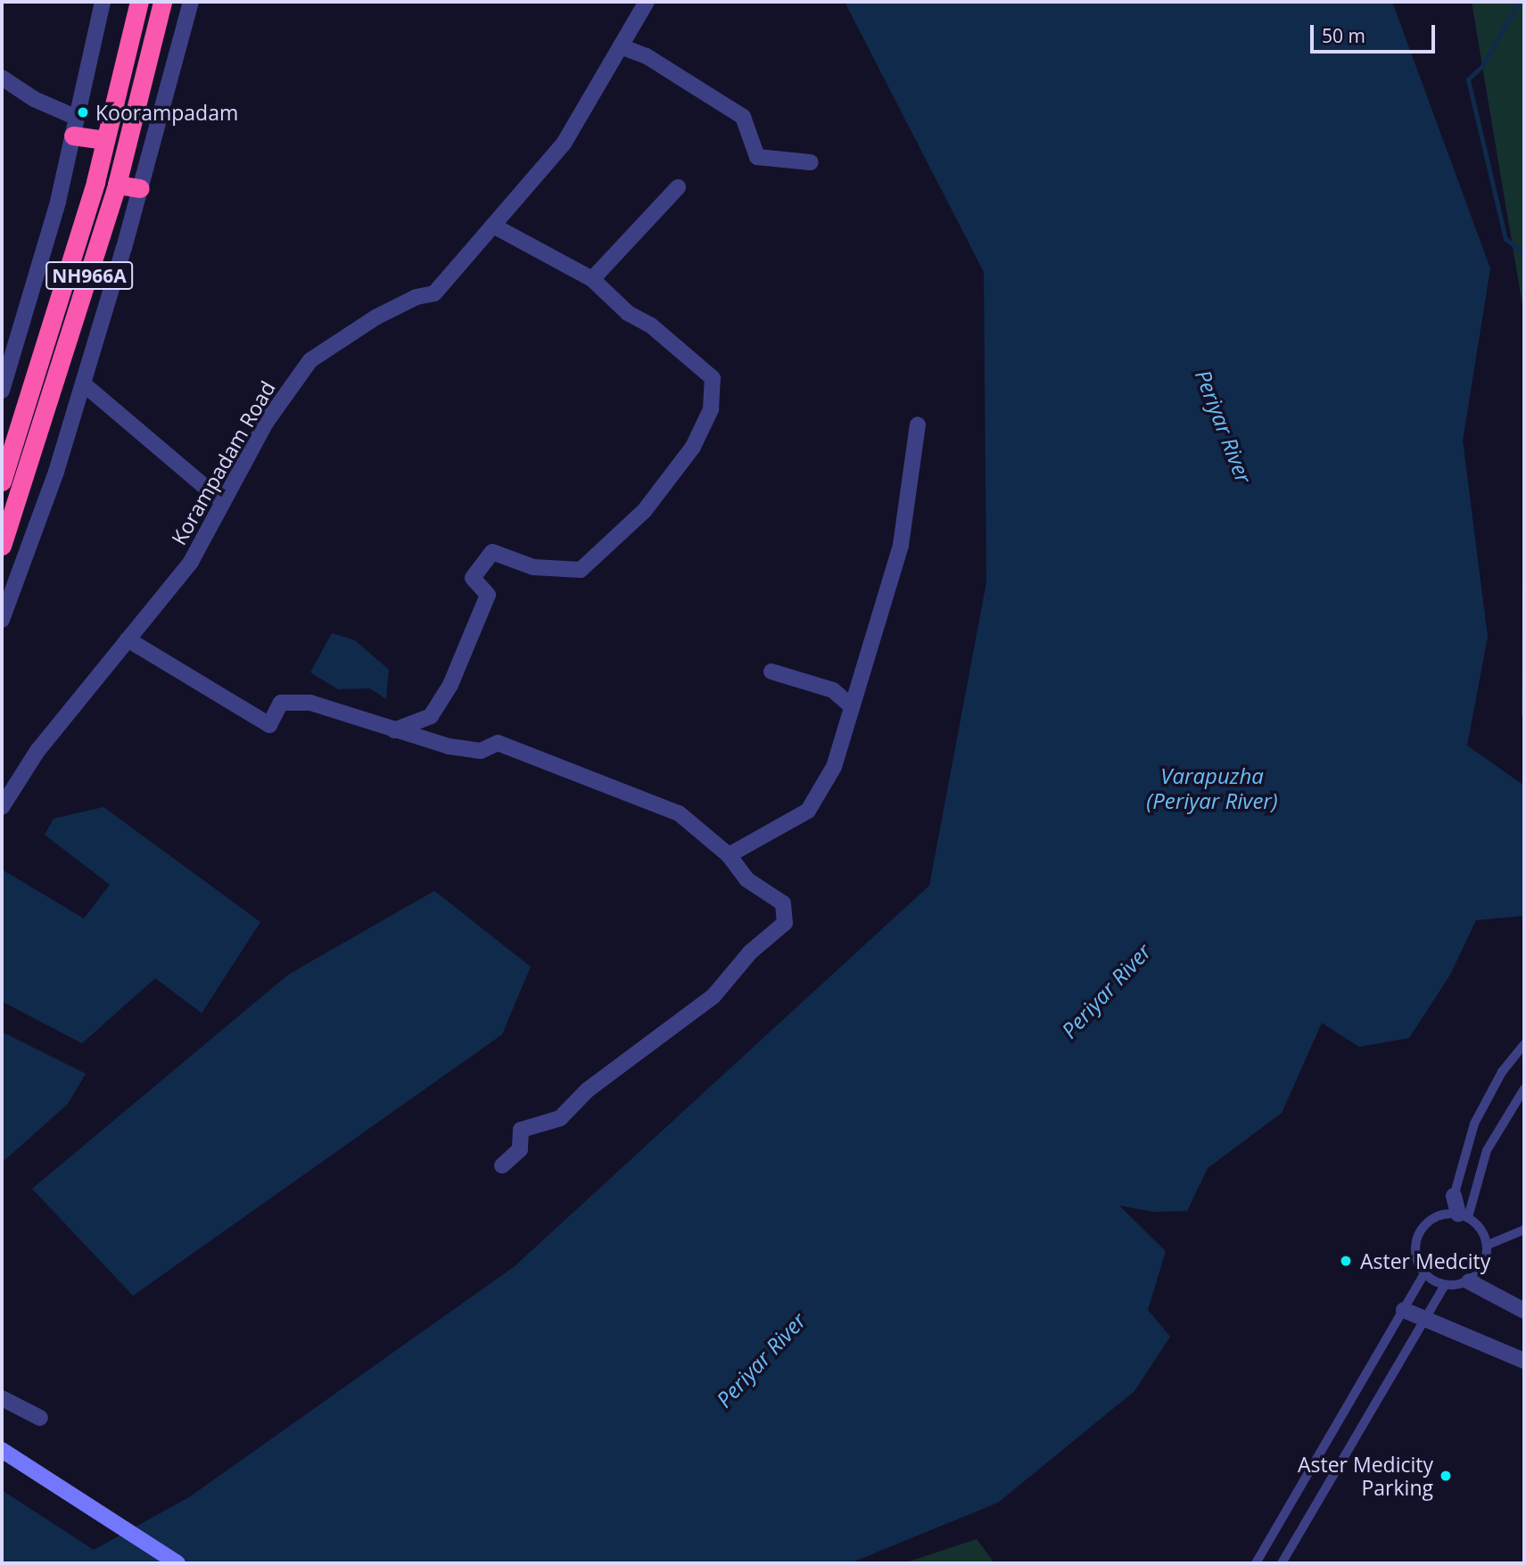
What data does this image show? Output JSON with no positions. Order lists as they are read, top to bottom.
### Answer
{
  "streets": {
    "highway": ["NH966A"],
    "street": ["Korampadam Road"]
  },
  "water": ["Periyar River", "Varapuzha (Periyar River)"],
  "places": ["Koorampadam", "Aster Medcity", "Aster Medicity Parking"],
  "scale_bar": "50 m"
}
